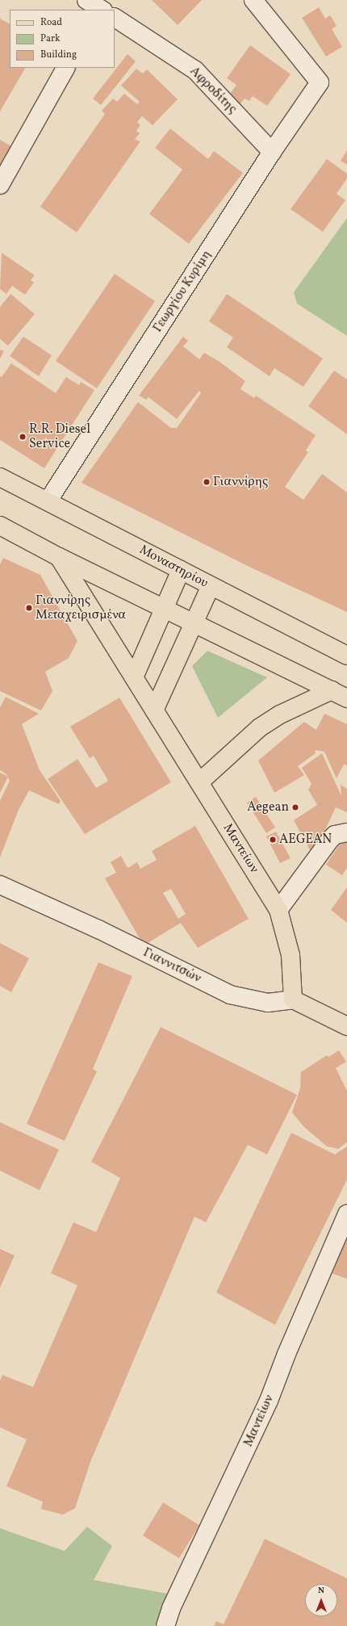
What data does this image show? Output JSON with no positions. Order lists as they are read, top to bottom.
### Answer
{
  "streets": {
    "main road": ["Μοναστηρίου", "Μαντείων"],
    "street": ["Αφροδίτης", "Γεωργίου Κυρίμη", "Γιαννιτσών"]
  },
  "crossings": [
    ["Αφροδίτης", "Γεωργίου Κυρίμη"],
    ["Γεωργίου Κυρίμη", "Μοναστηρίου"],
    ["Μαντείων", "Γιαννιτσών"]
  ],
  "places": [
    "R.R. Diesel Service",
    "Γιαννίρης",
    "Γιαννίρης Μεταχειρισμένα",
    "Aegean",
    "AEGEAN"
  ],
  "legend": ["Road", "Park", "Building"],
  "north": "top"
}
